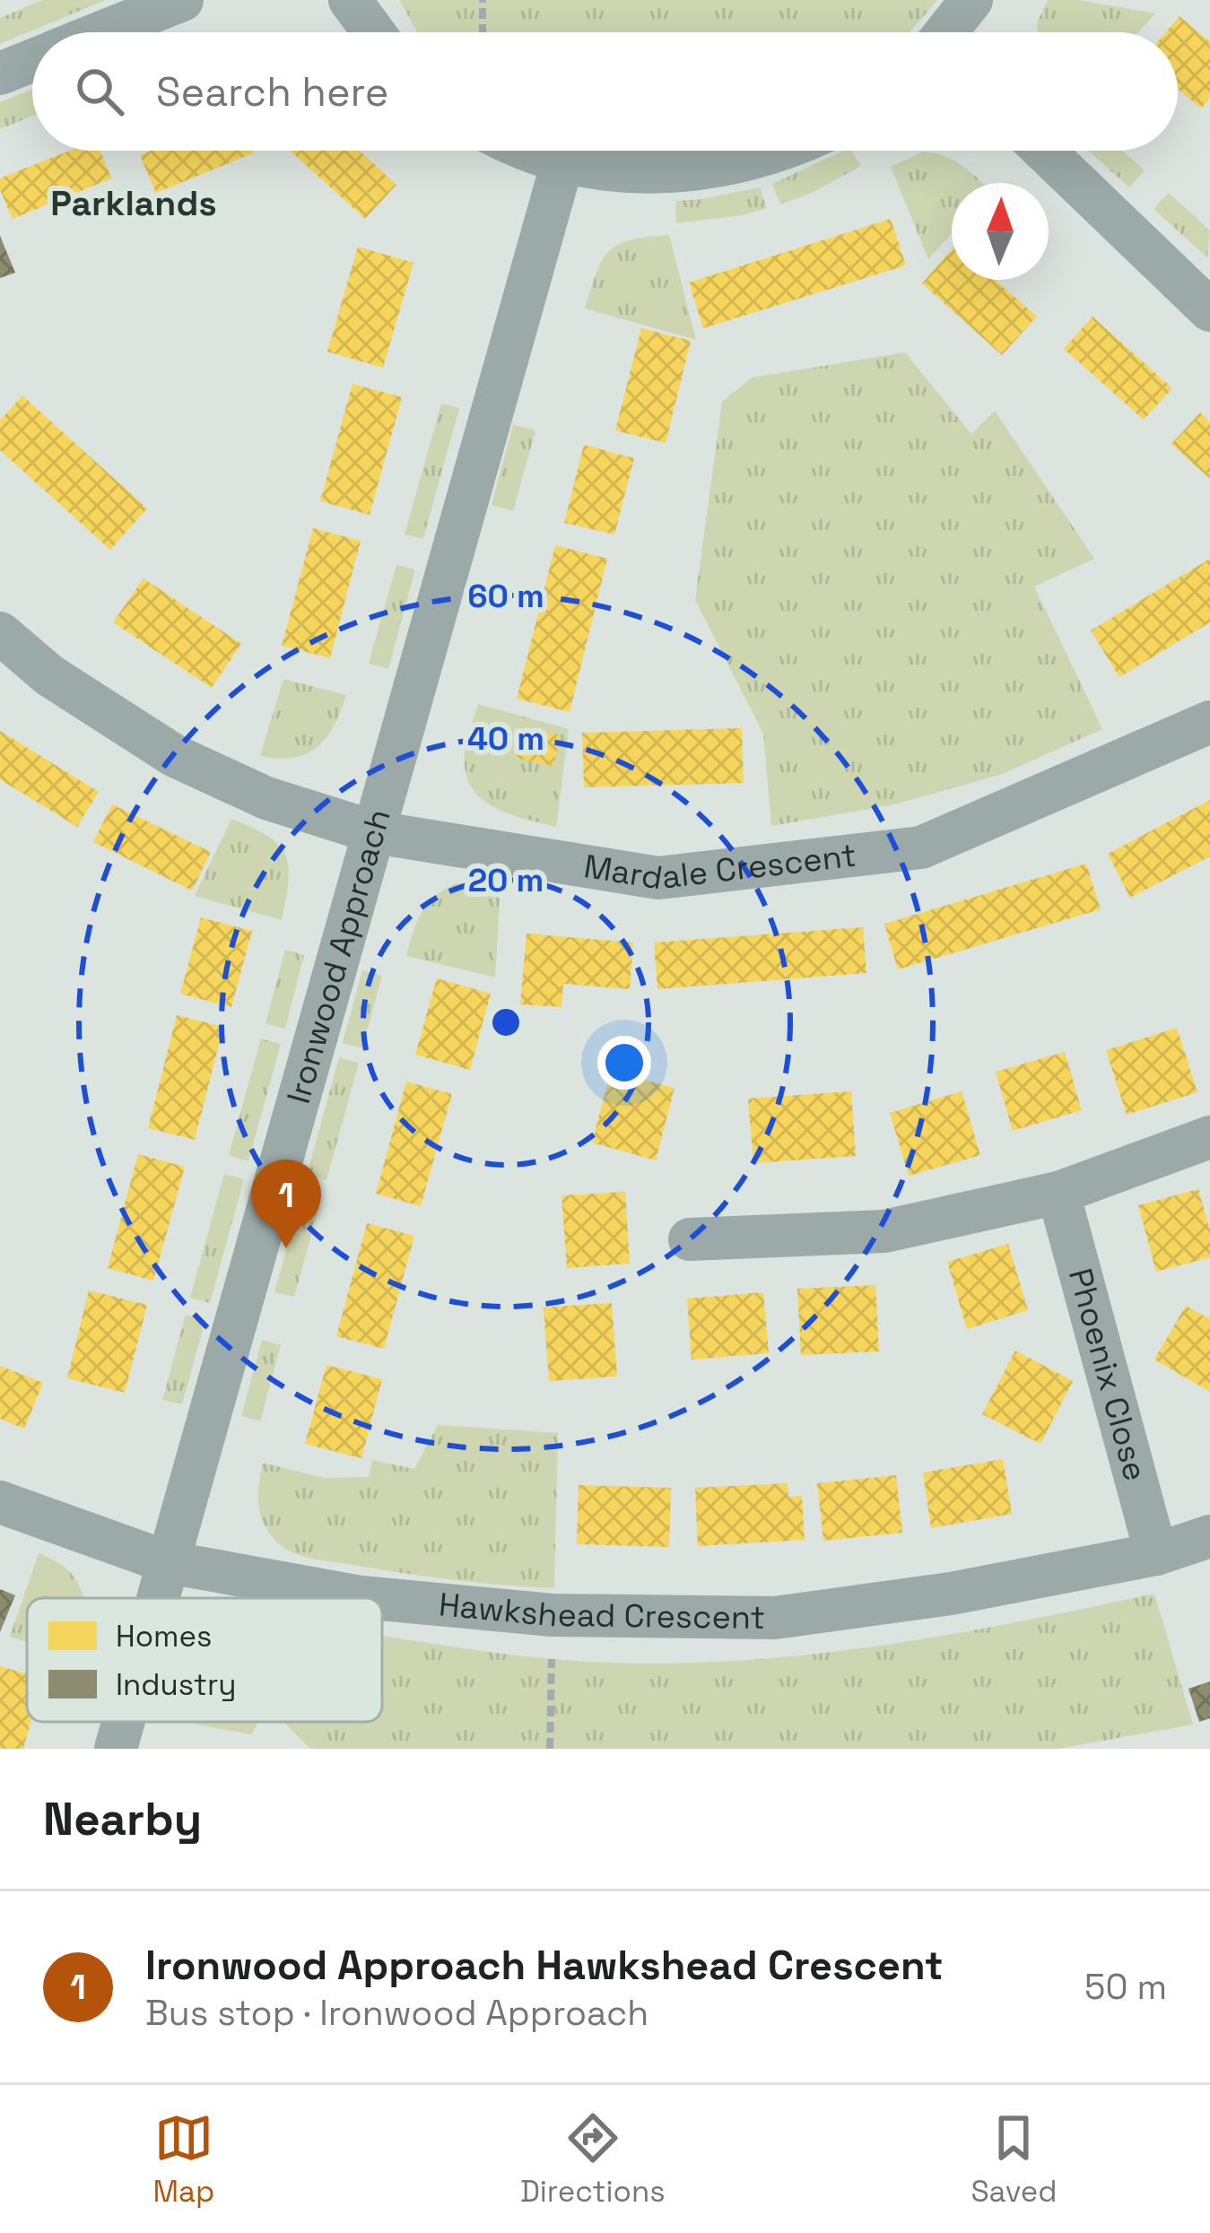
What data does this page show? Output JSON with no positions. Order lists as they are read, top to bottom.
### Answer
{
  "streets": {
    "street": [
      "Mardale Crescent",
      "Ironwood Approach",
      "Phoenix Close",
      "Hawkshead Crescent"
    ]
  },
  "crossings": [
    ["Mardale Crescent", "Ironwood Approach"],
    ["Ironwood Approach", "Hawkshead Crescent"],
    ["Phoenix Close", "Hawkshead Crescent"]
  ],
  "districts": ["Parklands"],
  "legend": ["Homes", "Industry"],
  "north": "top",
  "page": {
    "search": "Search here",
    "pins": "1",
    "heading": "Nearby",
    "list": [
      {
        "mark": "1",
        "name": "Ironwood Approach Hawkshead Crescent",
        "note": "Bus stop · Ironwood Approach",
        "value": "50 m"
      }
    ],
    "nav": ["Map", "Directions", "Saved"]
  },
  "rings": ["60 m", "40 m", "20 m"]
}
